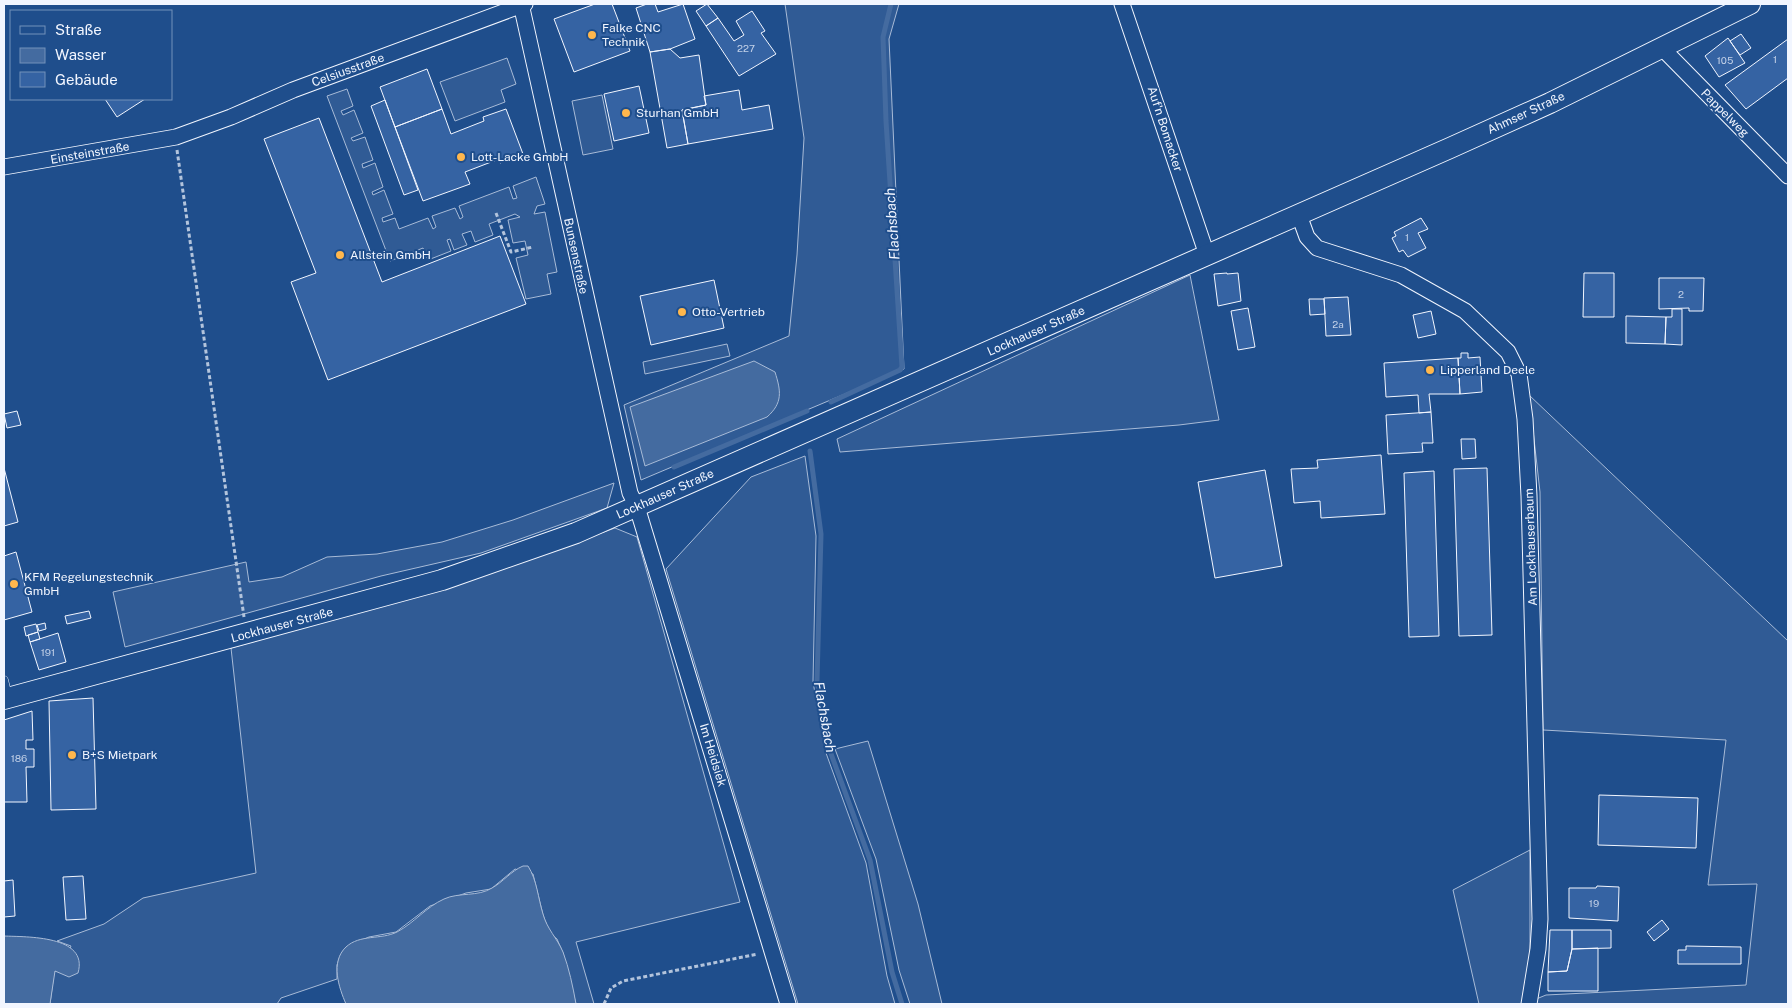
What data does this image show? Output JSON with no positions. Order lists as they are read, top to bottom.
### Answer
{
  "streets": {
    "street": [
      "Celsiusstraße",
      "Ahmser Straße",
      "Pappelweg",
      "Auf'n Bomacker",
      "Einsteinstraße",
      "Bunsenstraße",
      "Lockhauser Straße",
      "Am Lockhauserbaum",
      "Im Heidsiek"
    ]
  },
  "crossings": [
    ["Celsiusstraße", "Einsteinstraße"],
    ["Celsiusstraße", "Bunsenstraße"],
    ["Ahmser Straße", "Pappelweg"],
    ["Ahmser Straße", "Lockhauser Straße"],
    ["Ahmser Straße", "Am Lockhauserbaum"],
    ["Auf'n Bomacker", "Lockhauser Straße"],
    ["Bunsenstraße", "Lockhauser Straße"],
    ["Bunsenstraße", "Im Heidsiek"],
    ["Lockhauser Straße", "Am Lockhauserbaum"],
    ["Lockhauser Straße", "Im Heidsiek"]
  ],
  "water": ["Flachsbach"],
  "places": [
    "Falke CNC Technik",
    "Sturhan GmbH",
    "Lott-Lacke GmbH",
    "Allstein GmbH",
    "Otto-Vertrieb",
    "Lipperland Deele",
    "KFM Regelungstechnik GmbH",
    "B+S Mietpark"
  ],
  "house_numbers": [
    "227",
    "1",
    "105",
    "1",
    "2",
    "2a",
    "191",
    "186",
    "19"
  ],
  "legend": ["Straße", "Wasser", "Gebäude"]
}
